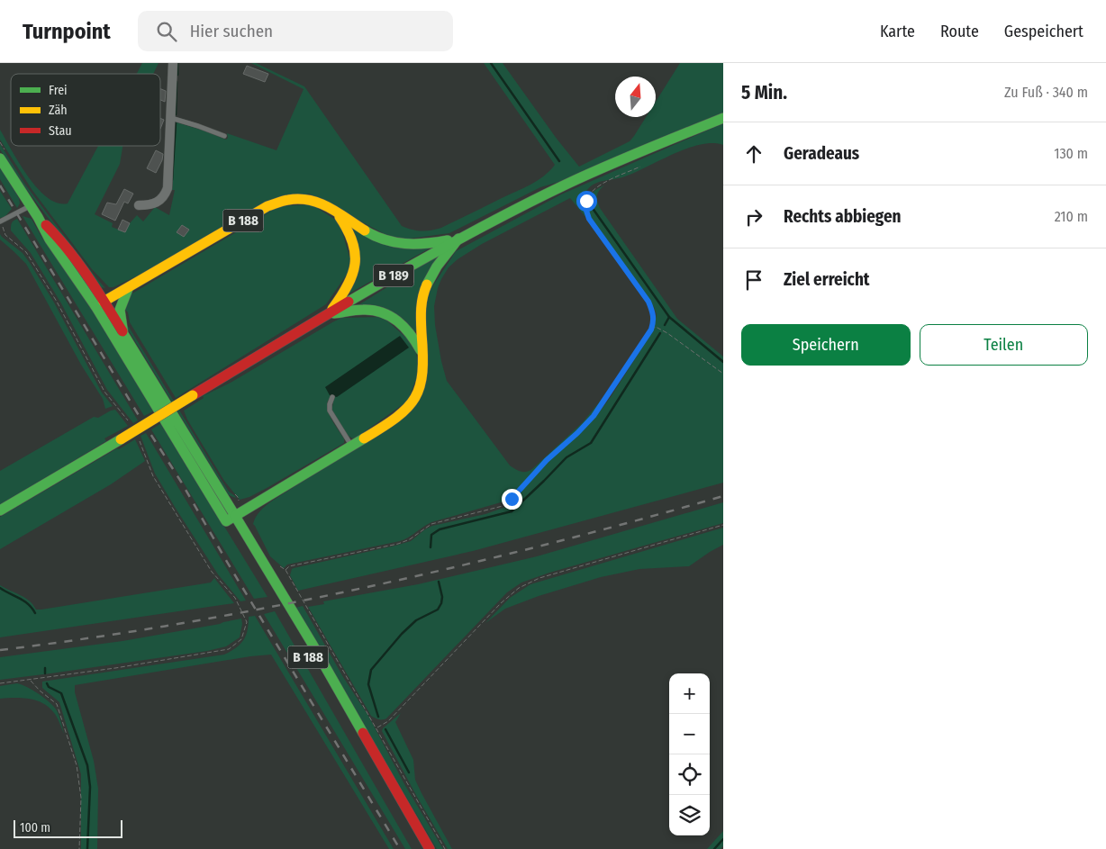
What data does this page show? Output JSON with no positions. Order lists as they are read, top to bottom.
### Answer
{
  "streets": {
    "main road": ["B 188", "B 189"]
  },
  "crossings": [
    ["B 188", "B 189"]
  ],
  "legend": ["Frei", "Zäh", "Stau"],
  "scale_bar": "100 m",
  "north": "top",
  "page": {
    "header": "Turnpoint",
    "search": "Hier suchen",
    "nav": ["Karte", "Route", "Gespeichert"],
    "heading": ["5 Min.", "Zu Fuß · 340 m"],
    "list": [
      ["Geradeaus", "130 m"],
      ["Rechts abbiegen", "210 m"],
      "Ziel erreicht"
    ],
    "buttons": ["Speichern", "Teilen"],
    "map_buttons": ["+", "−"],
    "scale": "100 m"
  }
}
